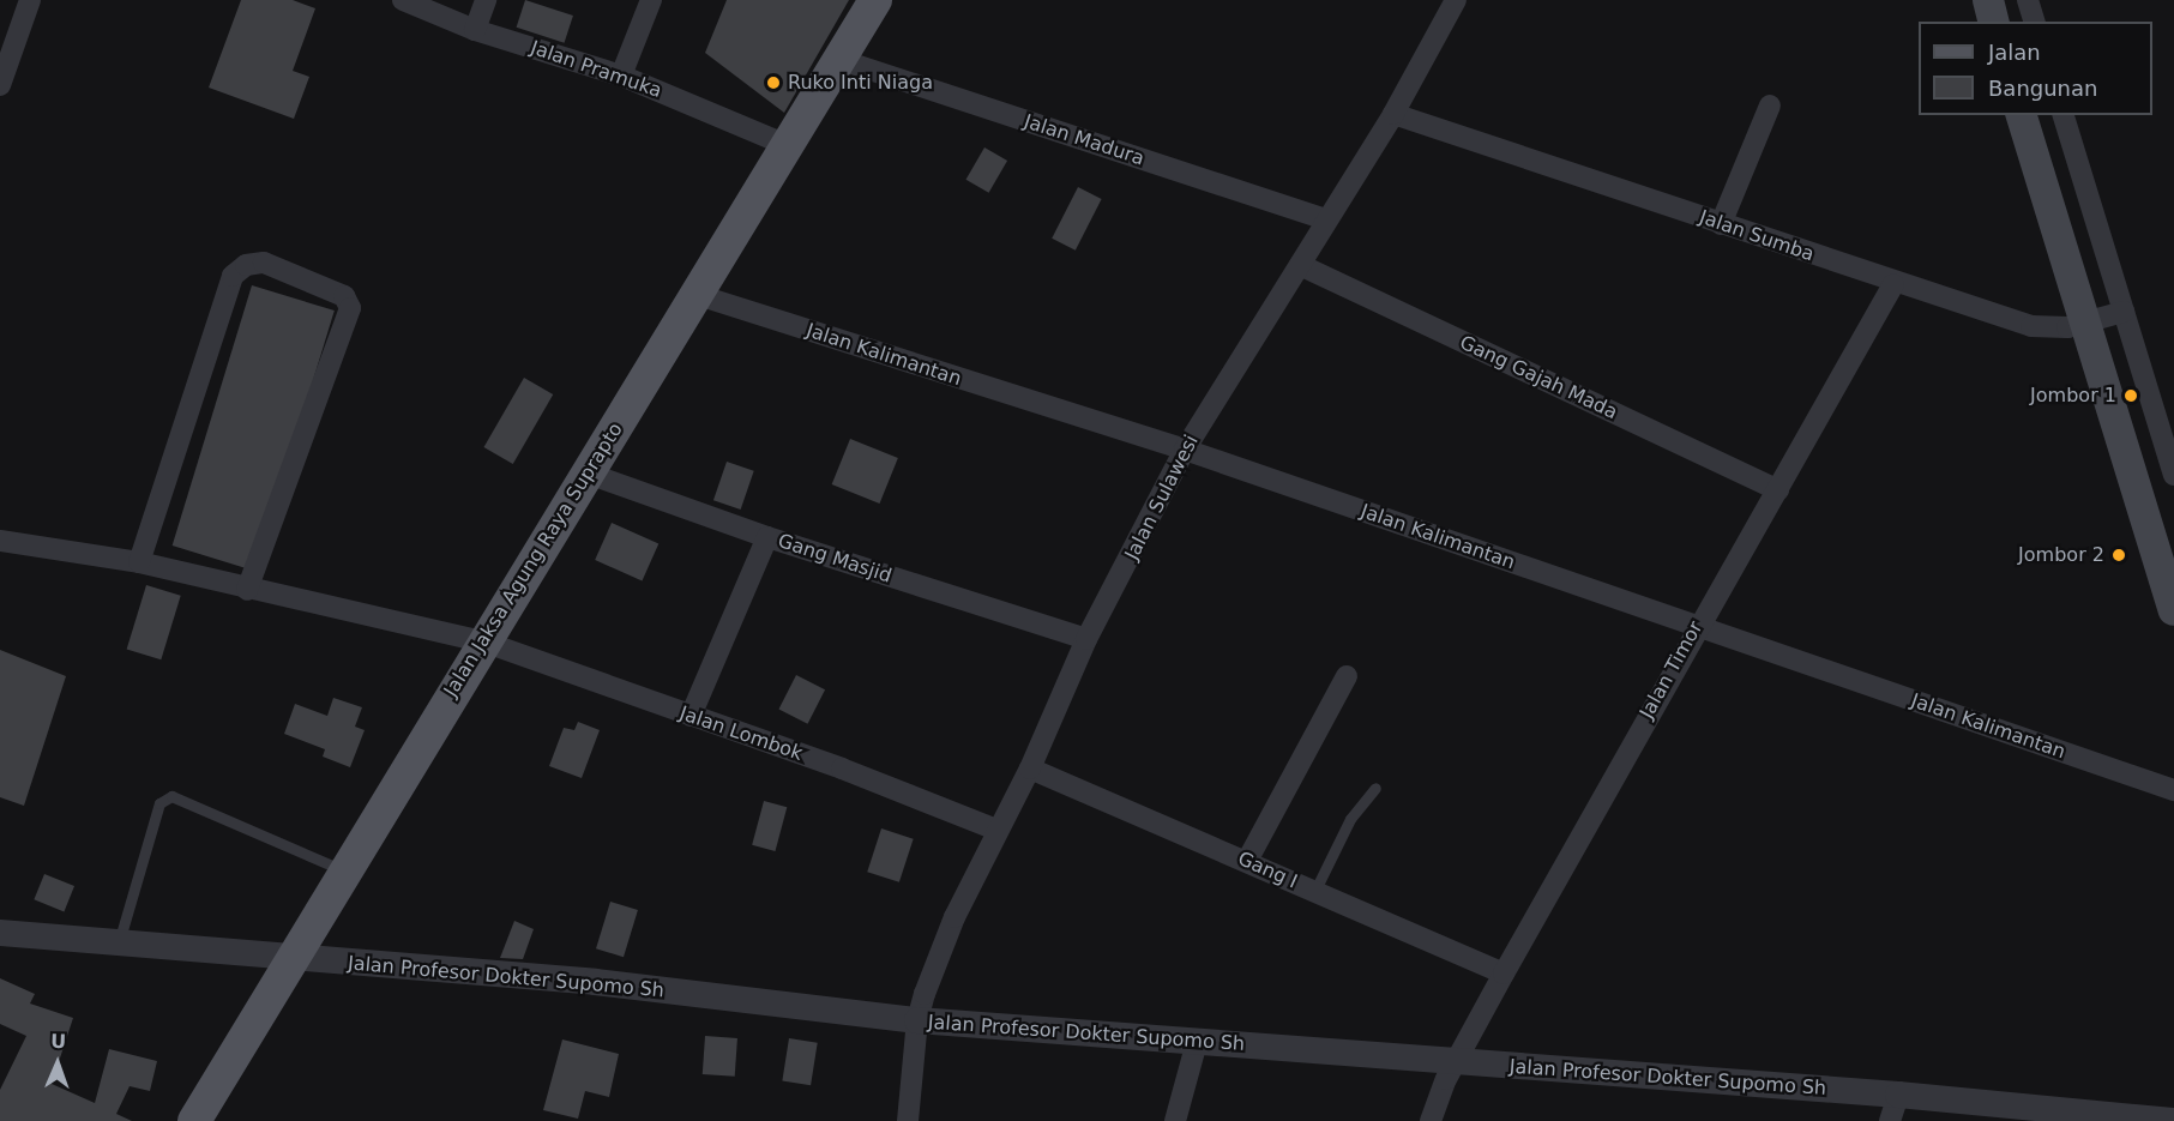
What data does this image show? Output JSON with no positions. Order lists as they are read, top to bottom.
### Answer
{
  "streets": {
    "main road": ["Jalan Jaksa Agung Raya Suprapto"],
    "street": [
      "Jalan Pramuka",
      "Jalan Madura",
      "Jalan Sumba",
      "Jalan Kalimantan",
      "Gang Gajah Mada",
      "Jalan Sulawesi",
      "Gang Masjid",
      "Jalan Timor",
      "Jalan Lombok",
      "Gang I",
      "Jalan Profesor Dokter Supomo Sh"
    ]
  },
  "crossings": [
    ["Jalan Pramuka", "Jalan Jaksa Agung Raya Suprapto"],
    ["Jalan Madura", "Jalan Sulawesi"],
    ["Jalan Madura", "Jalan Jaksa Agung Raya Suprapto"],
    ["Jalan Sumba", "Jalan Sulawesi"],
    ["Jalan Sumba", "Jalan Timor"],
    ["Jalan Kalimantan", "Jalan Sulawesi"],
    ["Jalan Kalimantan", "Jalan Jaksa Agung Raya Suprapto"],
    ["Jalan Kalimantan", "Jalan Timor"],
    ["Gang Gajah Mada", "Jalan Sulawesi"],
    ["Gang Gajah Mada", "Jalan Timor"],
    ["Jalan Sulawesi", "Gang Masjid"],
    ["Jalan Sulawesi", "Jalan Lombok"],
    ["Jalan Sulawesi", "Gang I"],
    ["Jalan Sulawesi", "Jalan Profesor Dokter Supomo Sh"],
    ["Gang Masjid", "Jalan Jaksa Agung Raya Suprapto"],
    ["Jalan Jaksa Agung Raya Suprapto", "Jalan Lombok"],
    ["Jalan Jaksa Agung Raya Suprapto", "Jalan Profesor Dokter Supomo Sh"],
    ["Jalan Timor", "Gang I"],
    ["Jalan Timor", "Jalan Profesor Dokter Supomo Sh"]
  ],
  "places": ["Ruko Inti Niaga", "Jombor 1", "Jombor 2"],
  "legend": ["Jalan", "Bangunan"],
  "north": "top"
}
